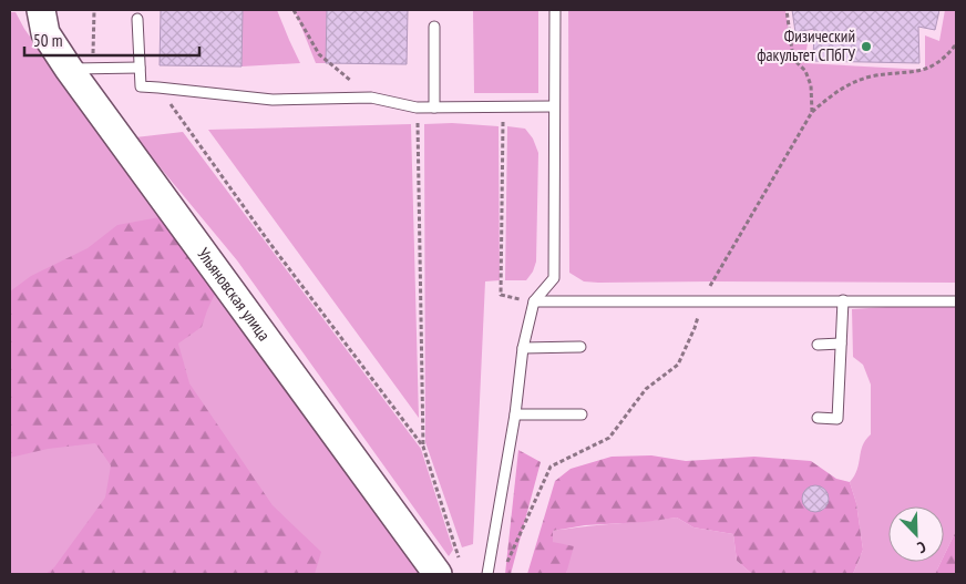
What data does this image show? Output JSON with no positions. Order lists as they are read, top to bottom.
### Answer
{
  "streets": {
    "street": ["Ульяновская улица"]
  },
  "places": ["Физический факультет СПбГУ"],
  "scale_bar": "50 m",
  "north": "bottom right"
}
